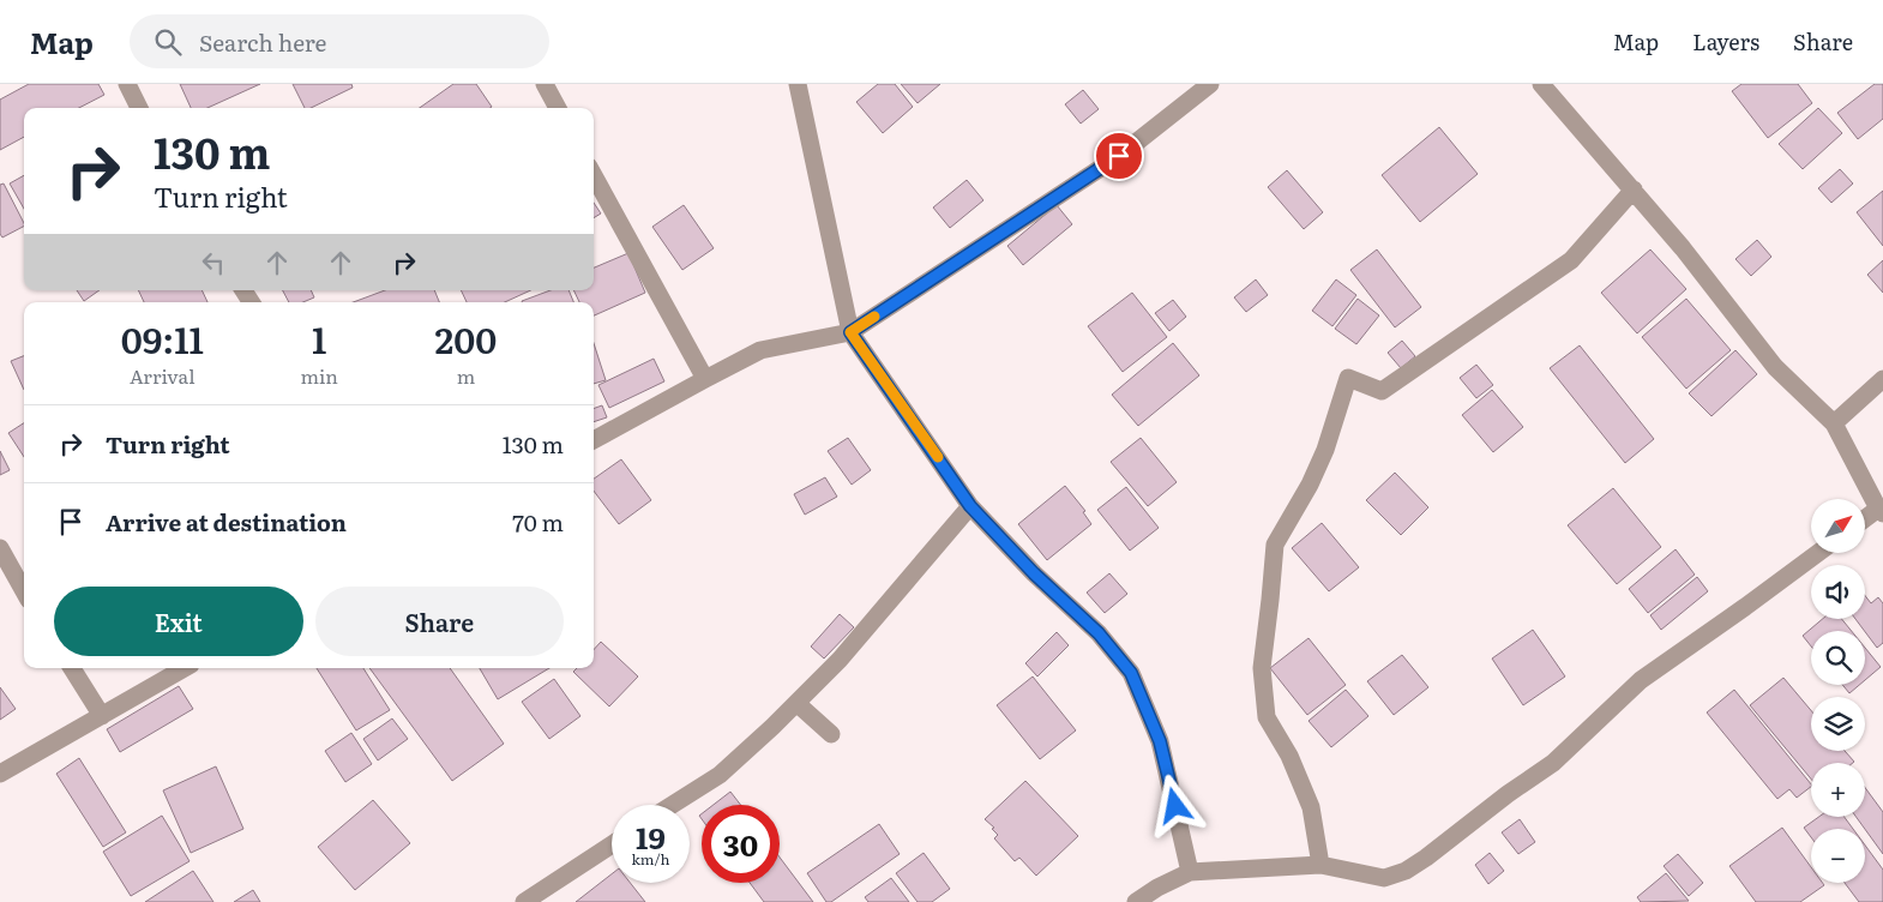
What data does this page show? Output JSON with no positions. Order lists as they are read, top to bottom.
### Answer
{
  "north": "top right",
  "page": {
    "header": "Map",
    "search": "Search here",
    "nav": ["Map", "Layers", "Share"],
    "turn": ["130 m", "Turn right"],
    "eta": [
      "09:11",
      "Arrival",
      "1",
      "min",
      "200",
      "m"
    ],
    "list": [
      {
        "name": "Turn right",
        "value": "130 m"
      },
      {
        "name": "Arrive at destination",
        "value": "70 m"
      }
    ],
    "map_buttons": ["+", "−"],
    "buttons": ["Exit", "Share"],
    "speed": "19 km/h",
    "limit": "30"
  }
}
